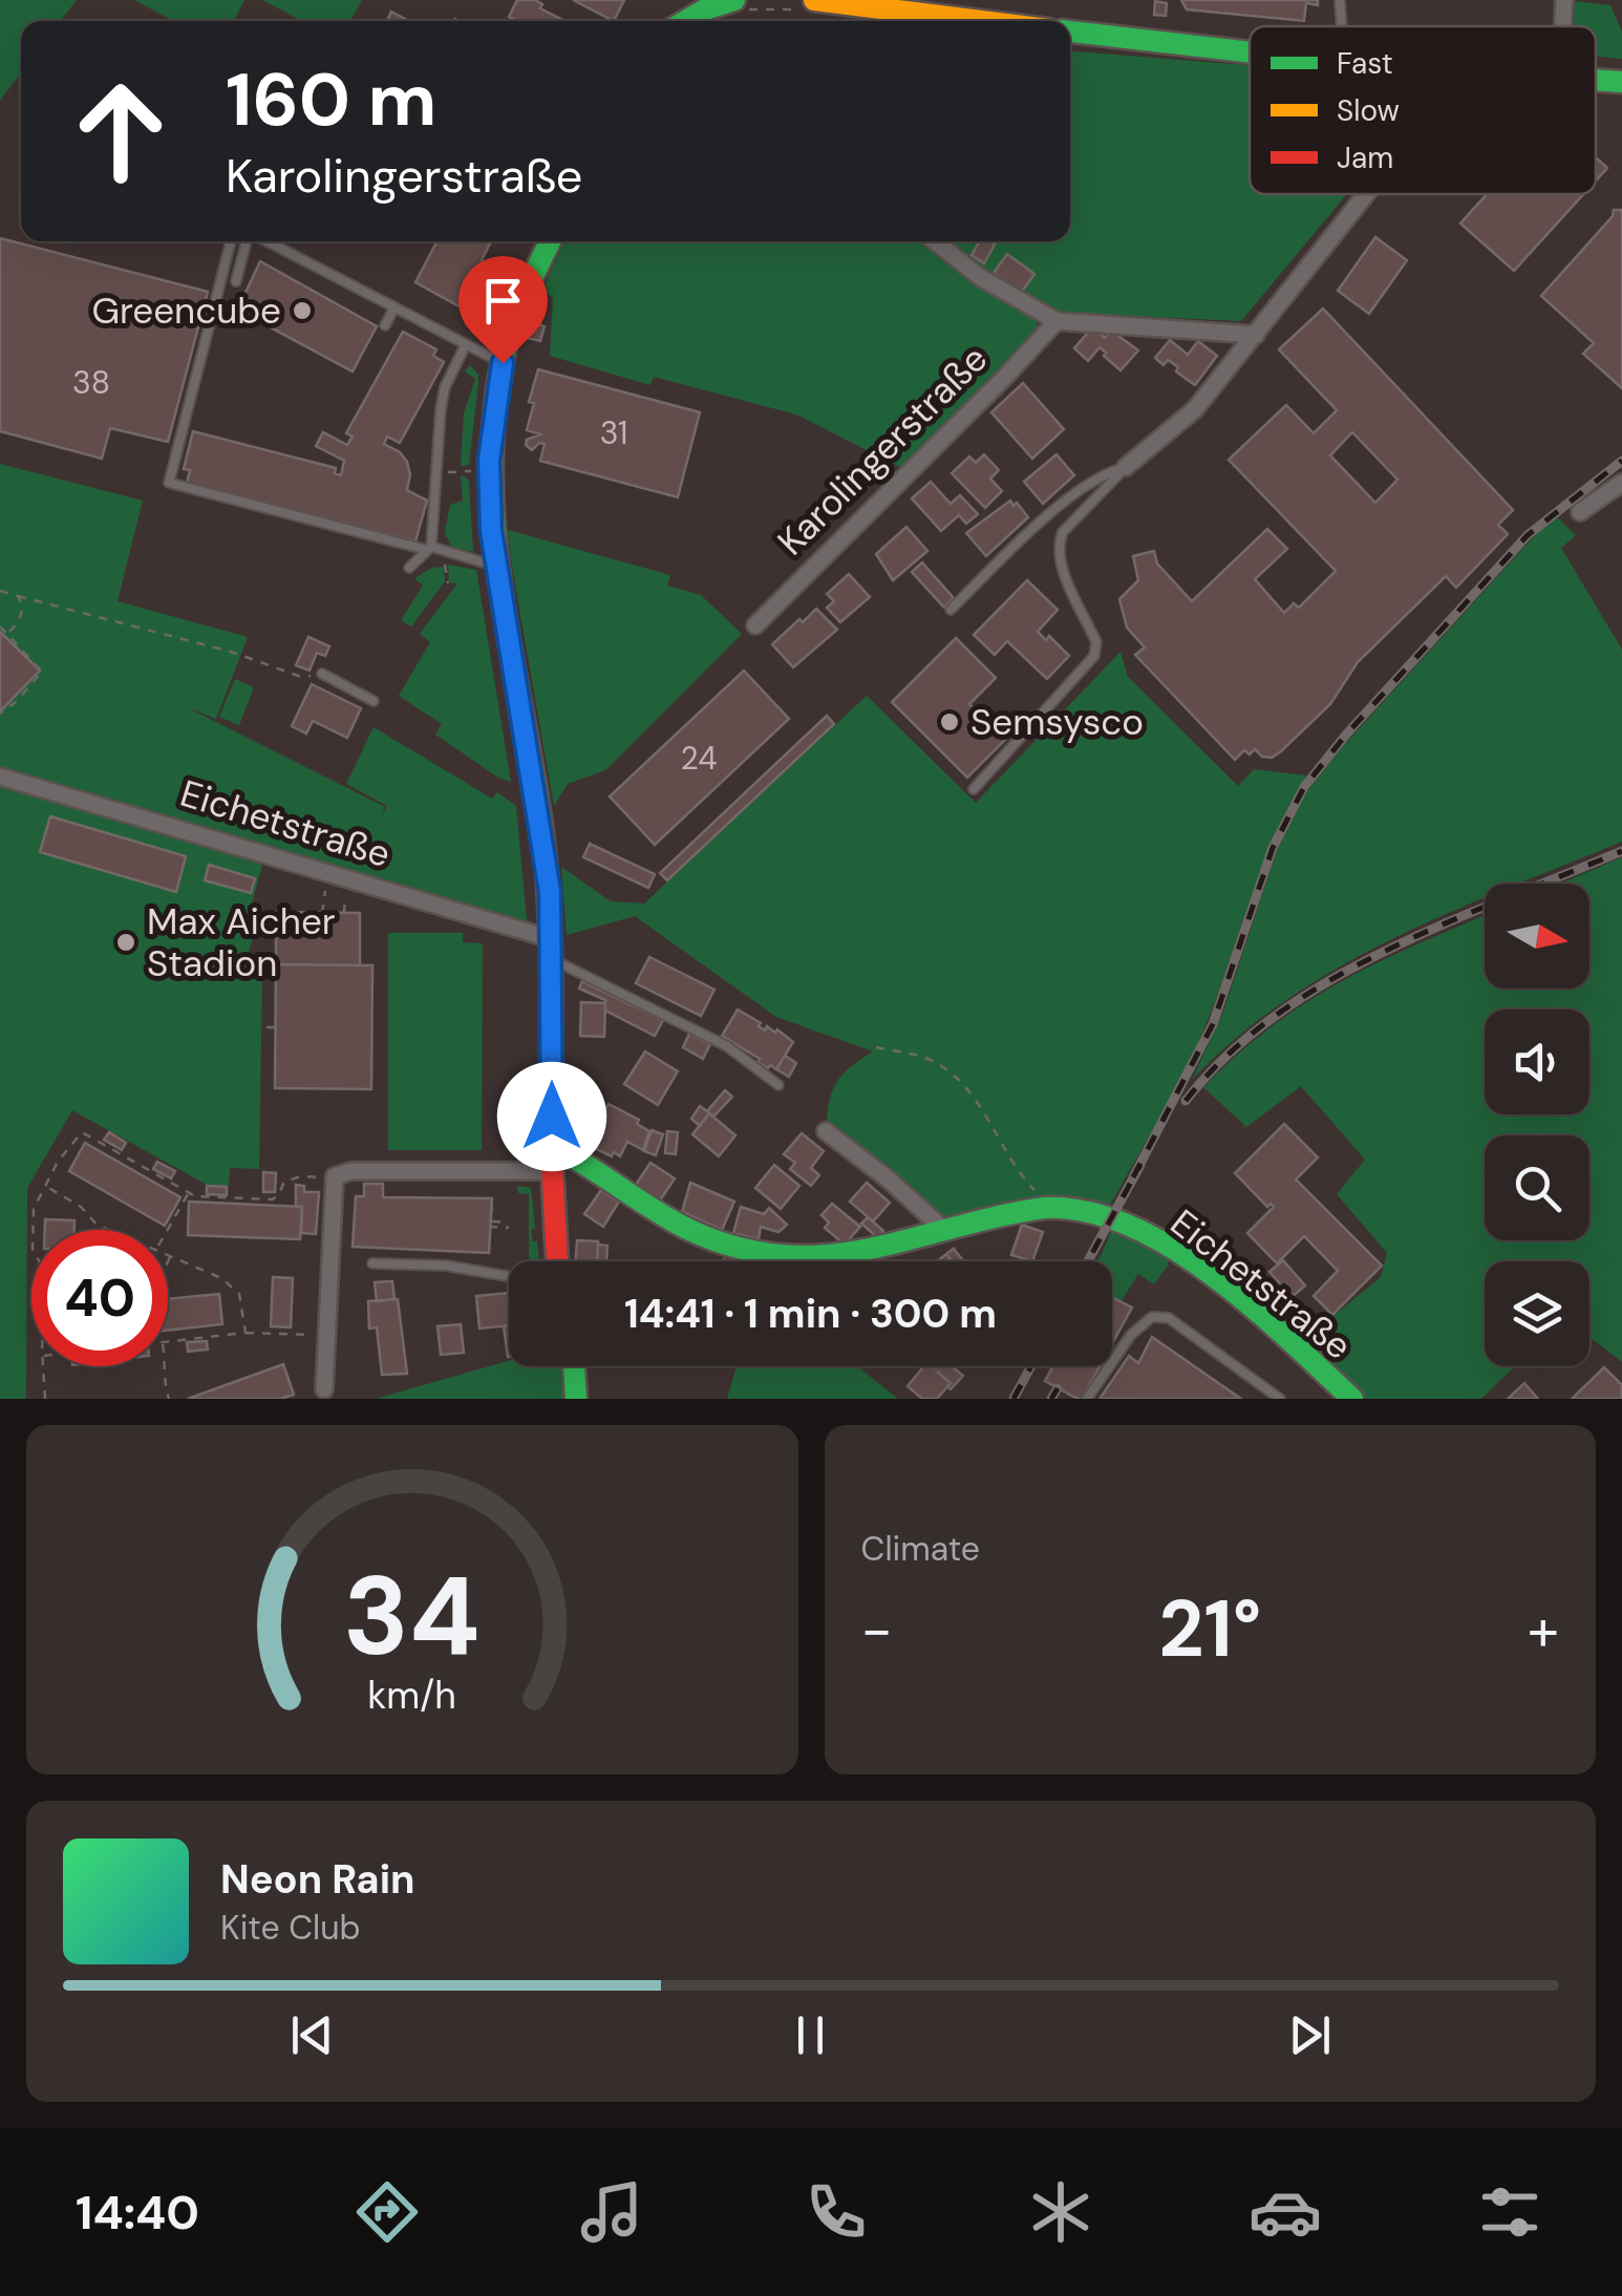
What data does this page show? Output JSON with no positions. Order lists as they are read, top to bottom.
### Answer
{
  "streets": {
    "street": ["Karolingerstraße", "Eichetstraße"]
  },
  "places": ["Greencube", "Semsysco", "Max Aicher Stadion"],
  "house_numbers": ["38", "31", "24"],
  "legend": ["Fast", "Slow", "Jam"],
  "north": "right",
  "page": {
    "turn": ["160 m", "Karolingerstraße"],
    "limit": "40",
    "trip": "14:41 · 1 min · 300 m",
    "tile": "Climate",
    "heat": ["−", "21°", "+"],
    "song": ["Neon Rain", "Kite Club"],
    "tabs": "14:40",
    "gauge": ["34", "km/h"]
  }
}
